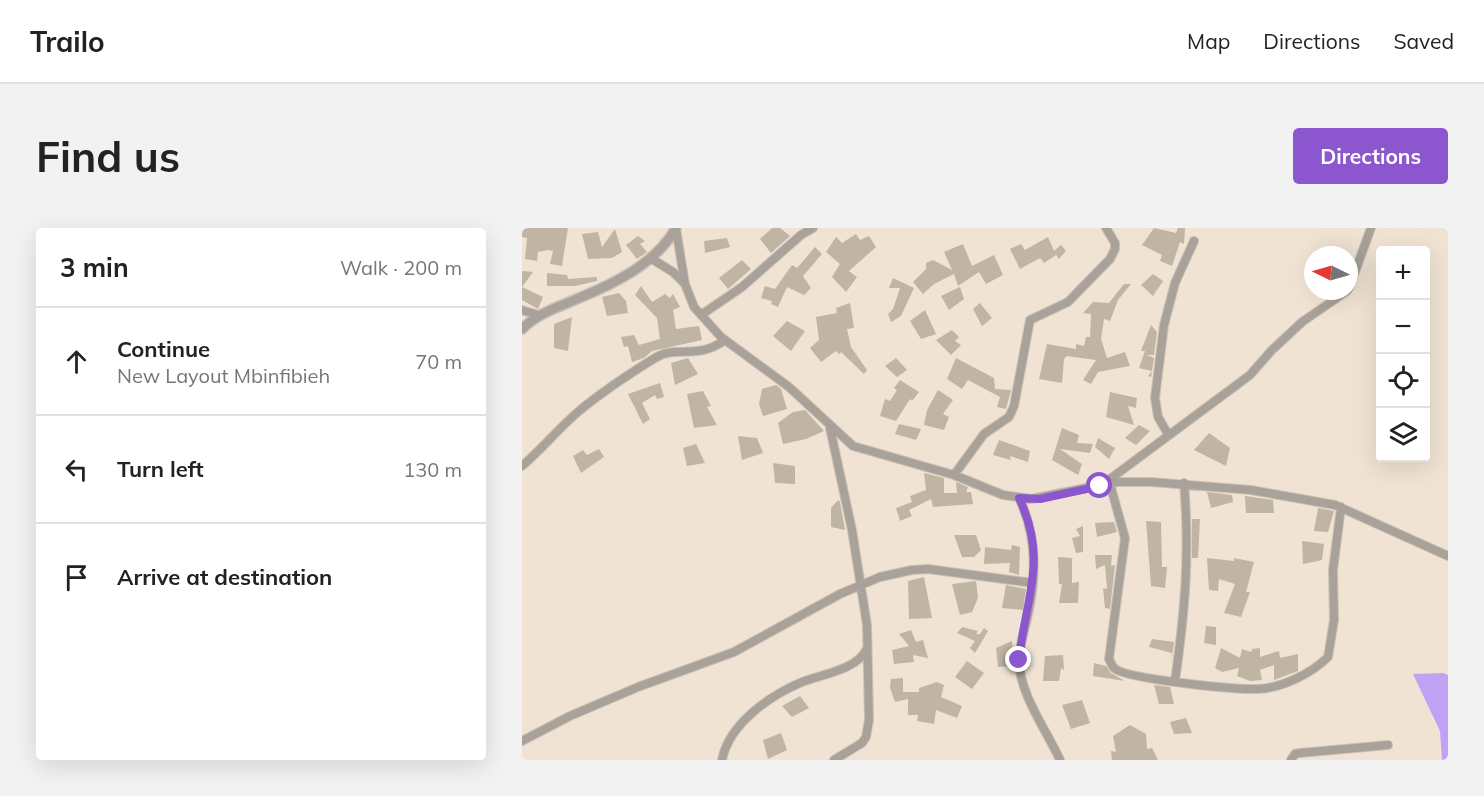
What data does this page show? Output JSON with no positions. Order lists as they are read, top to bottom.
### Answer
{
  "north": "left",
  "page": {
    "header": "Trailo",
    "nav": ["Map", "Directions", "Saved"],
    "buttons": "Directions",
    "title": "Find us",
    "heading": ["3 min", "Walk · 200 m"],
    "map_buttons": ["+", "−"],
    "list": [
      ["Continue", "New Layout Mbinfibieh", "70 m"],
      ["Turn left", "130 m"],
      "Arrive at destination"
    ]
  }
}
